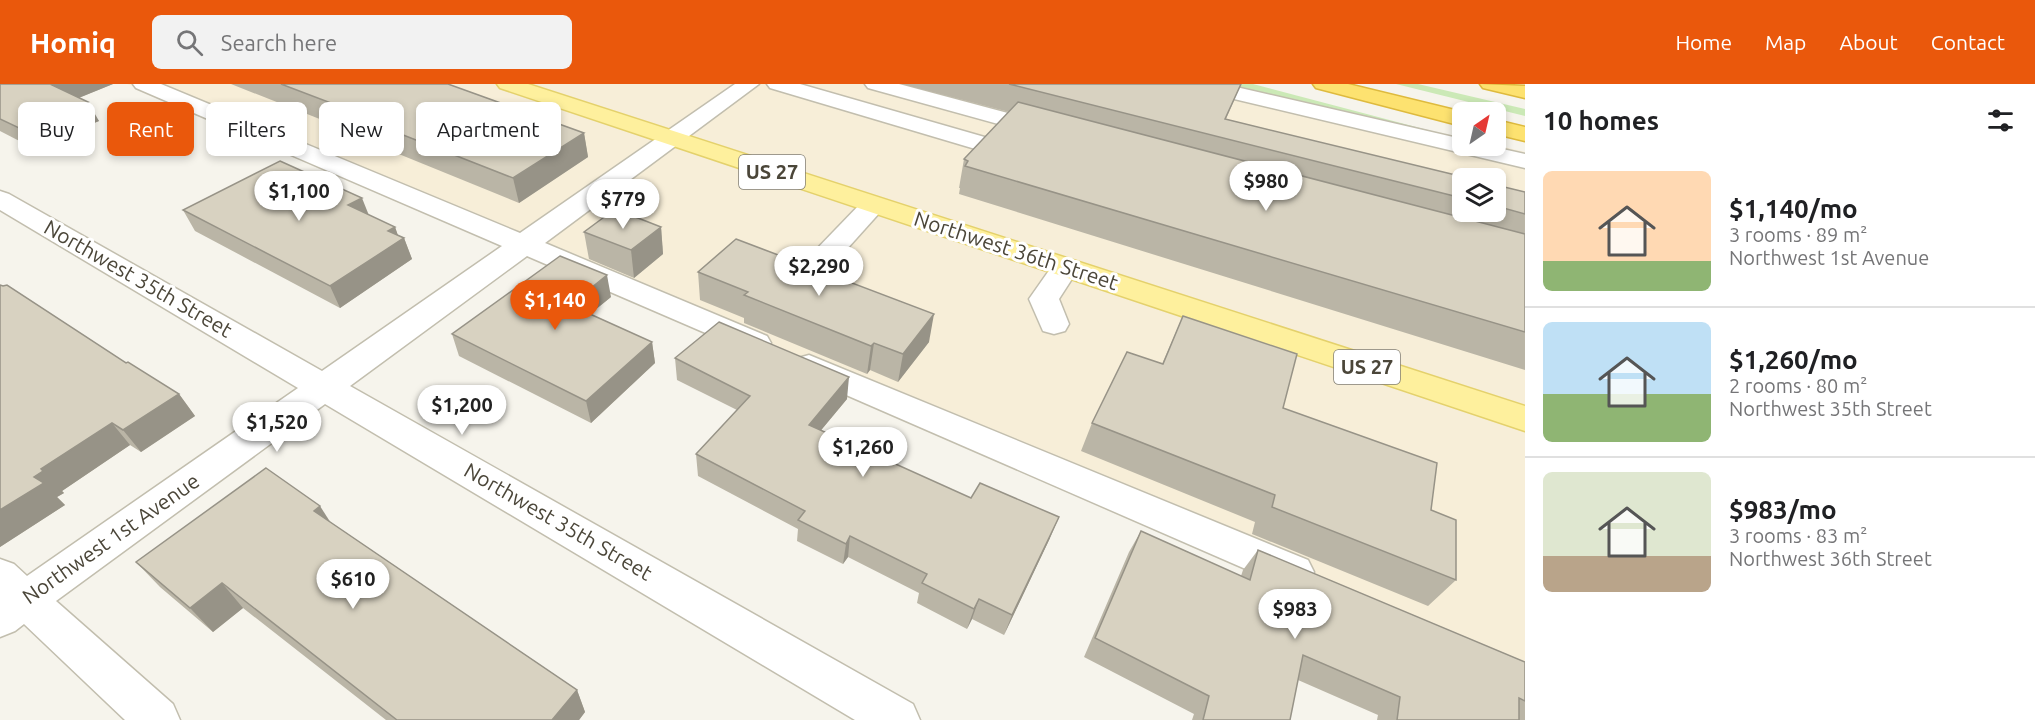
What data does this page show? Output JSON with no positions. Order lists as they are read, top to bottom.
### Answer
{
  "streets": {
    "main road": ["US 27", "Northwest 36th Street"],
    "street": ["Northwest 35th Street", "Northwest 1st Avenue"]
  },
  "crossings": [
    ["Northwest 36th Street", "Northwest 1st Avenue"],
    ["Northwest 35th Street", "Northwest 1st Avenue"]
  ],
  "north": "top right",
  "page": {
    "header": "Homiq",
    "search": "Search here",
    "nav": [
      "Home",
      "Map",
      "About",
      "Contact"
    ],
    "heading": "10 homes",
    "chip": [
      "Buy",
      "Rent",
      "Filters",
      "New",
      "Apartment"
    ],
    "list": [
      {
        "name": "$1,140/mo",
        "note": "3 rooms · 89 m² · Northwest 1st Avenue"
      },
      {
        "name": "$1,260/mo",
        "note": "2 rooms · 80 m² · Northwest 35th Street"
      },
      {
        "name": "$983/mo",
        "note": "3 rooms · 83 m² · Northwest 36th Street"
      }
    ],
    "price": [
      "$980",
      "$1,100",
      "$779",
      "$2,290",
      "$1,140",
      "$1,200",
      "$1,520",
      "$1,260",
      "$610",
      "$983"
    ]
  }
}
